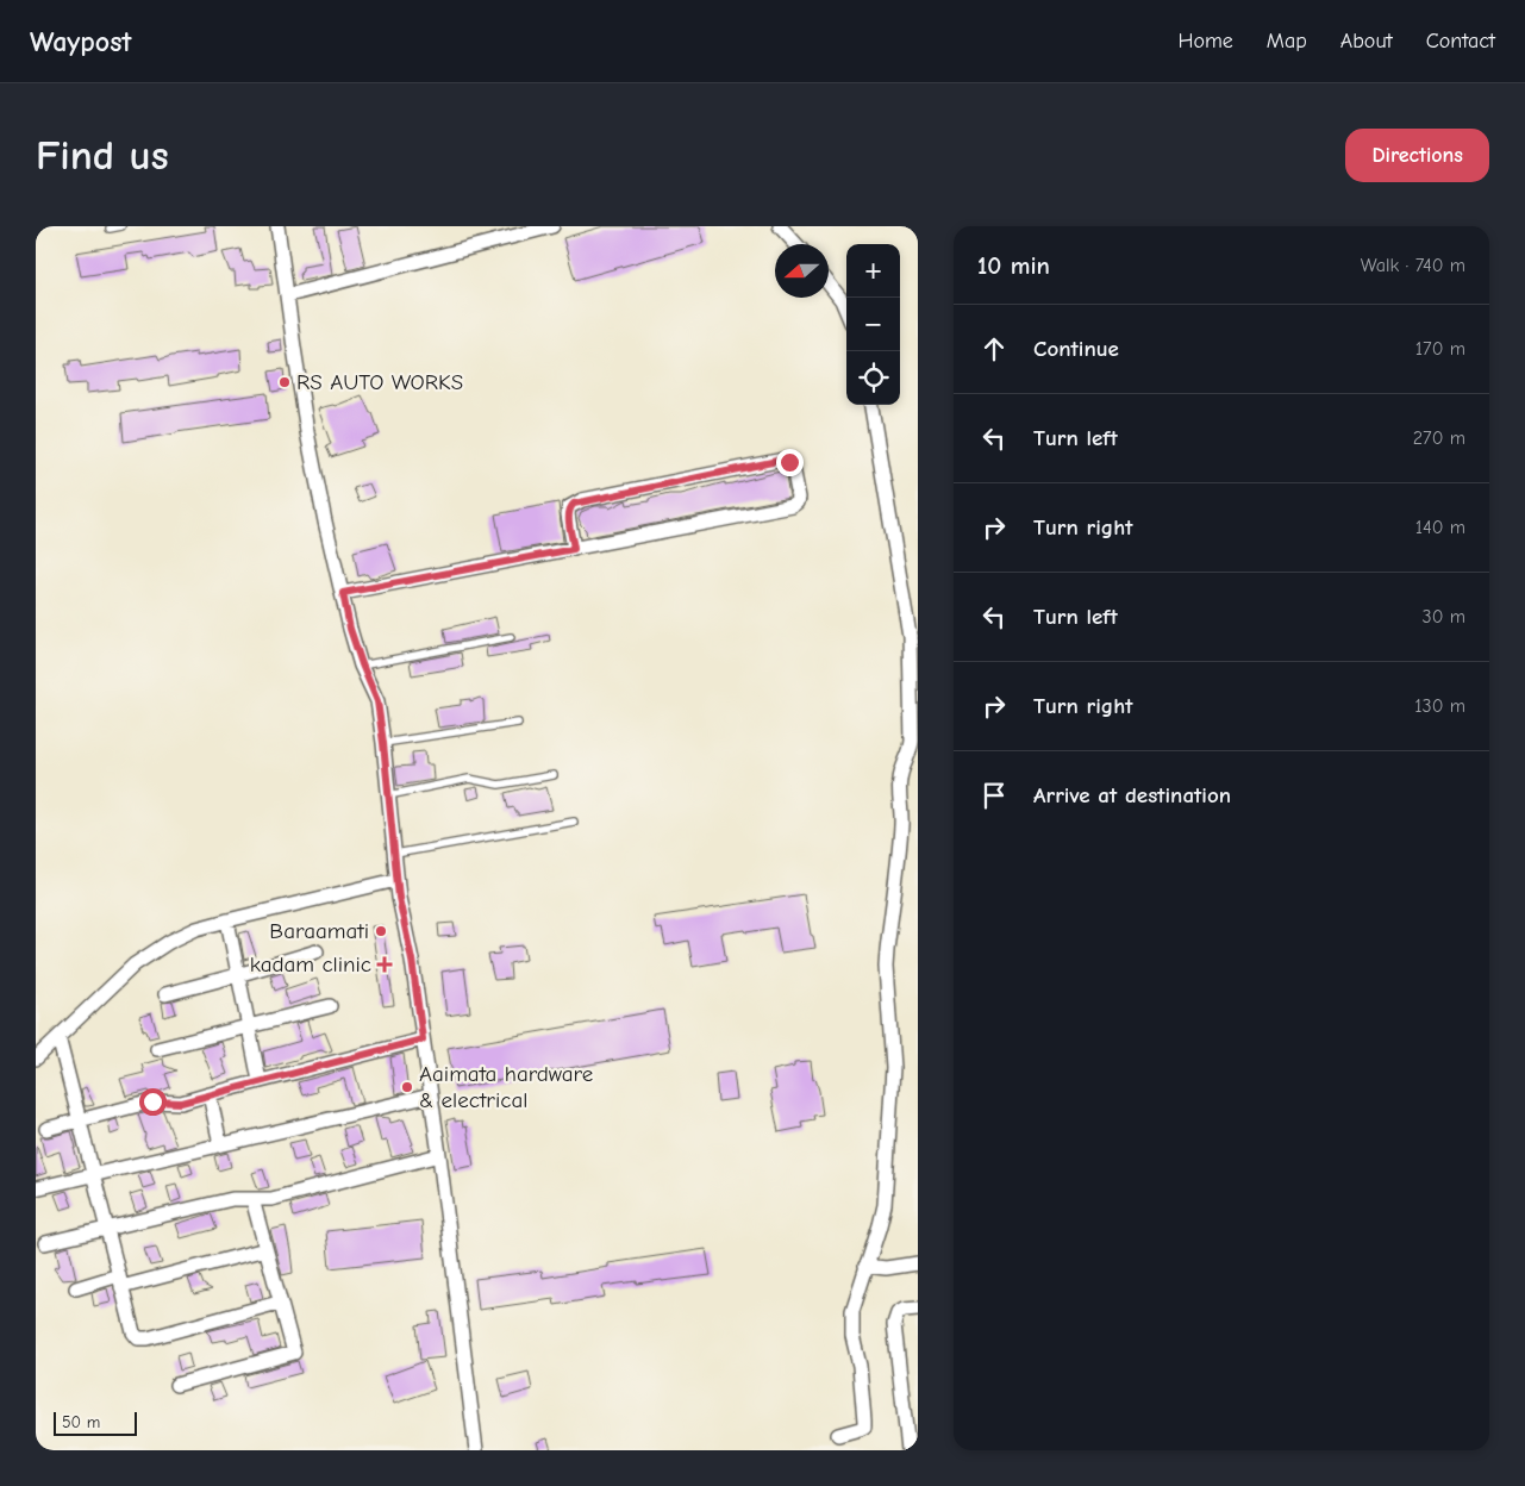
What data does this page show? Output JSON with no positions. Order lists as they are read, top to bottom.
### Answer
{
  "places": {
    "other": ["RS AUTO WORKS", "Baraamati", "Aaimata hardware & electrical"],
    "health": ["kadam clinic"]
  },
  "scale_bar": "50 m",
  "north": "left",
  "page": {
    "header": "Waypost",
    "nav": [
      "Home",
      "Map",
      "About",
      "Contact"
    ],
    "buttons": "Directions",
    "title": "Find us",
    "heading": ["10 min", "Walk · 740 m"],
    "map_buttons": ["+", "−"],
    "list": [
      ["Continue", "170 m"],
      ["Turn left", "270 m"],
      ["Turn right", "140 m"],
      ["Turn left", "30 m"],
      ["Turn right", "130 m"],
      "Arrive at destination"
    ],
    "scale": "50 m"
  }
}
